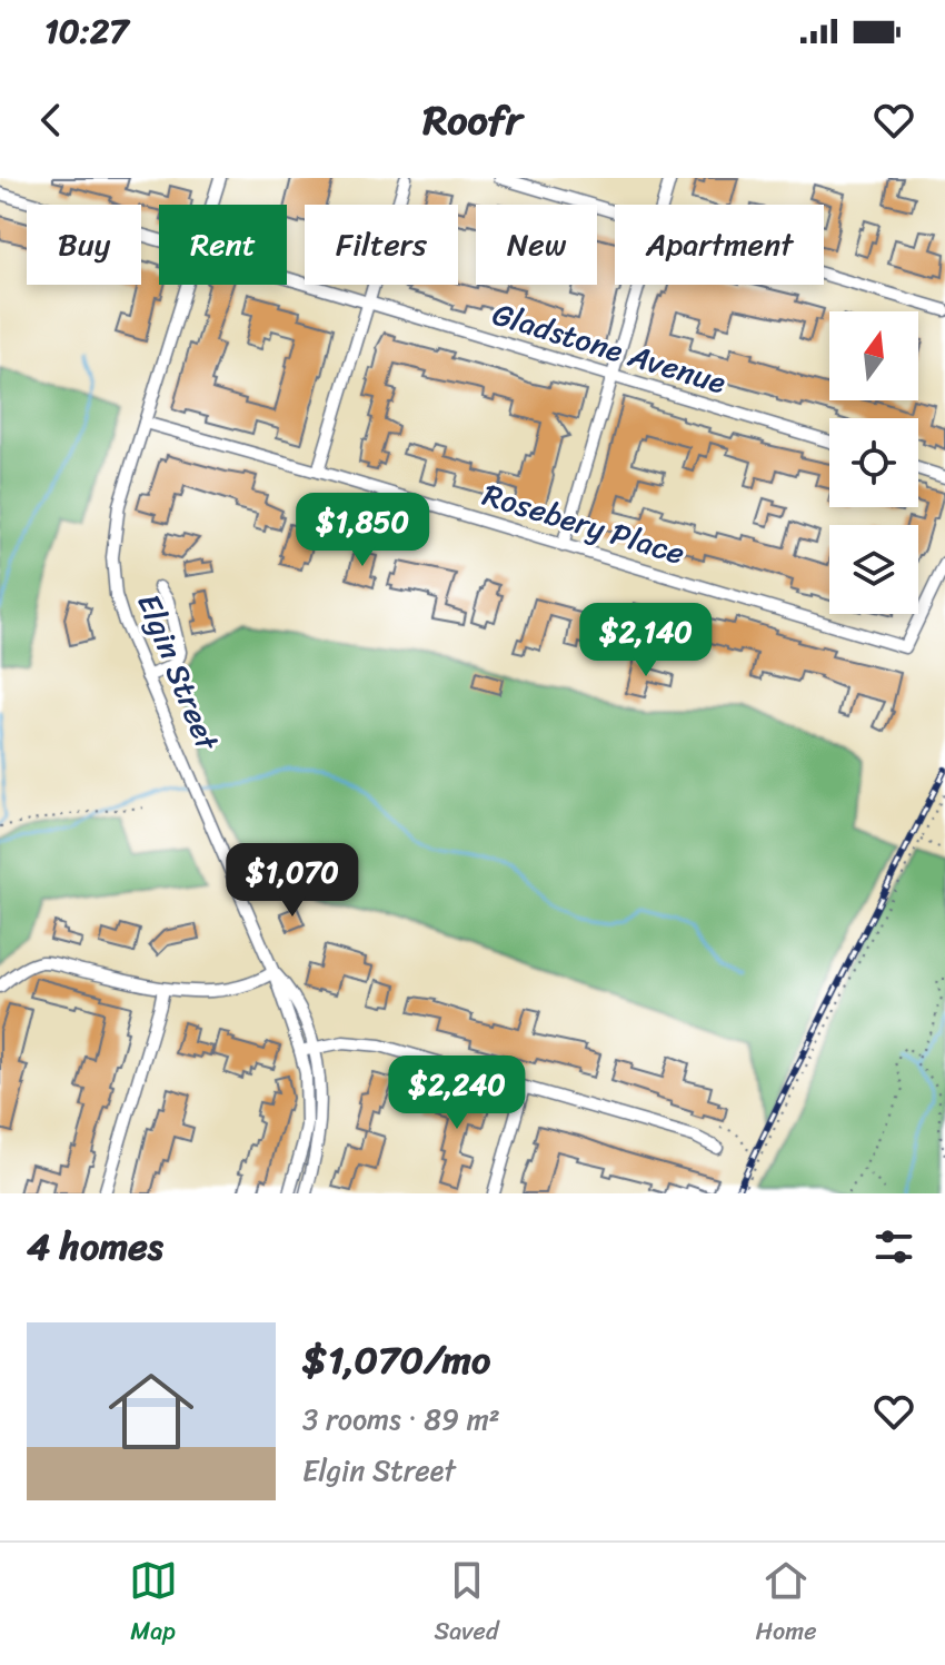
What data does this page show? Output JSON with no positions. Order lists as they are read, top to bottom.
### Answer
{
  "streets": {
    "street": ["Gladstone Avenue", "Rosebery Place", "Elgin Street"]
  },
  "crossings": [
    ["Rosebery Place", "Elgin Street"]
  ],
  "north": "top",
  "page": {
    "status": "10:27",
    "header": "Roofr",
    "chip": [
      "Buy",
      "Rent",
      "Filters",
      "New",
      "Apartment"
    ],
    "price": [
      "$1,850",
      "$2,140",
      "$1,070",
      "$2,240"
    ],
    "heading": "4 homes",
    "list": [
      {
        "name": "$1,070/mo",
        "note": "3 rooms · 89 m² · Elgin Street"
      }
    ],
    "tabs": ["Map", "Saved", "Home"]
  }
}
